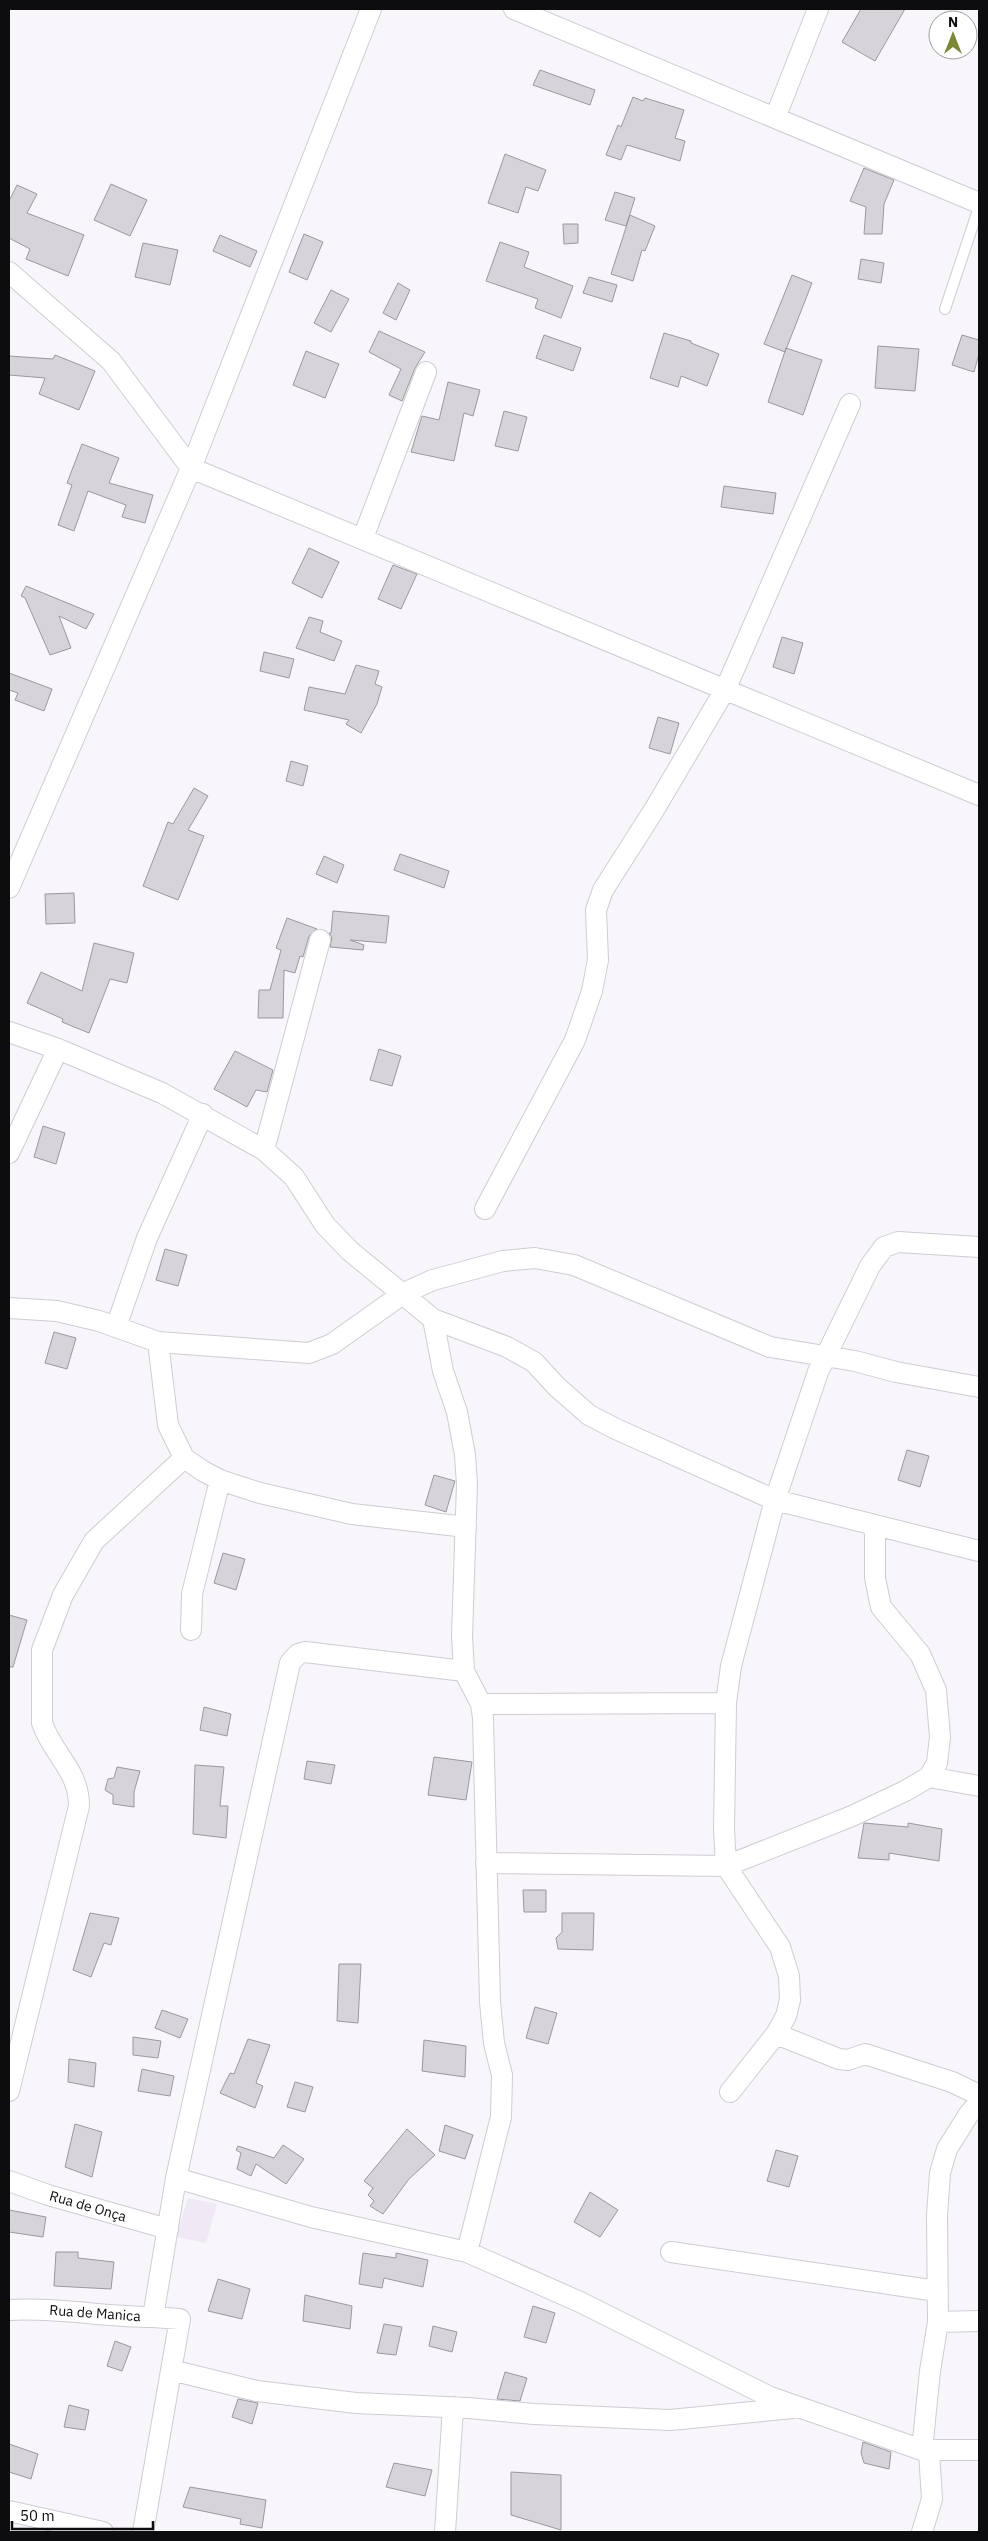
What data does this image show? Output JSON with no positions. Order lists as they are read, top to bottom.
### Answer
{
  "streets": {
    "street": ["Rua de Onça", "Rua de Manica"]
  },
  "crossings": [
    ["Rua de Onça", "Rua de Manica"]
  ],
  "scale_bar": "50 m",
  "north": "top"
}
